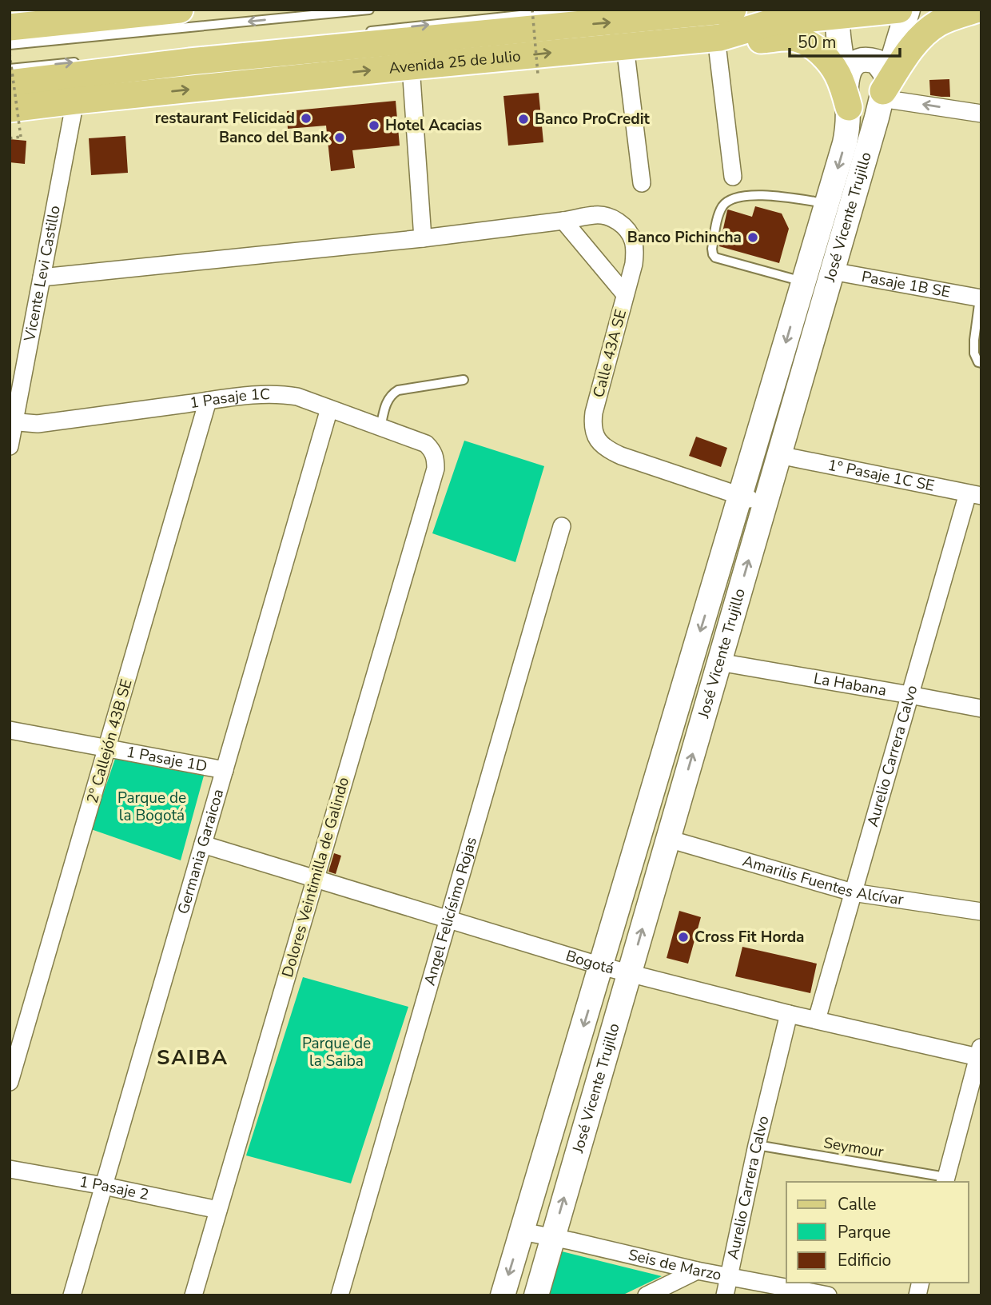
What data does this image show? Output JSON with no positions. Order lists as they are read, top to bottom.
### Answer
{
  "streets": {
    "main road": ["Avenida 25 de Julio", "José Vicente Trujillo"],
    "street": [
      "Vicente Levi Castillo",
      "Pasaje 1B SE",
      "Calle 43A SE",
      "1 Pasaje 1C",
      "1° Pasaje 1C SE",
      "La Habana",
      "2º Callejón 43B SE",
      "Aurelio Carrera Calvo",
      "1 Pasaje 1D",
      "Germania Garaicoa",
      "Dolores Veintimilla de Galindo",
      "Amarilis Fuentes Alcívar",
      "Angel Felicísimo Rojas",
      "Bogotá",
      "1 Pasaje 2",
      "Seis de Marzo"
    ],
    "lane": ["Seymour"]
  },
  "crossings": [
    ["Avenida 25 de Julio", "José Vicente Trujillo"],
    ["Avenida 25 de Julio", "Vicente Levi Castillo"],
    ["José Vicente Trujillo", "Pasaje 1B SE"],
    ["José Vicente Trujillo", "Calle 43A SE"],
    ["José Vicente Trujillo", "1° Pasaje 1C SE"],
    ["José Vicente Trujillo", "La Habana"],
    ["José Vicente Trujillo", "Amarilis Fuentes Alcívar"],
    ["José Vicente Trujillo", "Bogotá"],
    ["José Vicente Trujillo", "Seis de Marzo"],
    ["Vicente Levi Castillo", "1 Pasaje 1C"],
    ["1 Pasaje 1C", "2º Callejón 43B SE"],
    ["1 Pasaje 1C", "Germania Garaicoa"],
    ["1 Pasaje 1C", "Dolores Veintimilla de Galindo"],
    ["1° Pasaje 1C SE", "Aurelio Carrera Calvo"],
    ["La Habana", "Aurelio Carrera Calvo"],
    ["2º Callejón 43B SE", "1 Pasaje 1D"],
    ["Aurelio Carrera Calvo", "Amarilis Fuentes Alcívar"],
    ["Aurelio Carrera Calvo", "Bogotá"],
    ["Aurelio Carrera Calvo", "Seymour"],
    ["Aurelio Carrera Calvo", "Seis de Marzo"],
    ["1 Pasaje 1D", "Germania Garaicoa"],
    ["Germania Garaicoa", "Bogotá"],
    ["Germania Garaicoa", "1 Pasaje 2"],
    ["Dolores Veintimilla de Galindo", "Bogotá"],
    ["Dolores Veintimilla de Galindo", "1 Pasaje 2"],
    ["Angel Felicísimo Rojas", "Bogotá"]
  ],
  "districts": ["SAIBA"],
  "parks": ["Parque de la Bogotá", "Parque de la Saiba"],
  "places": [
    "restaurant Felicidad",
    "Banco ProCredit",
    "Hotel Acacias",
    "Banco del Bank",
    "Banco Pichincha",
    "Cross Fit Horda"
  ],
  "legend": ["Calle", "Parque", "Edificio"],
  "scale_bar": "50 m"
}
